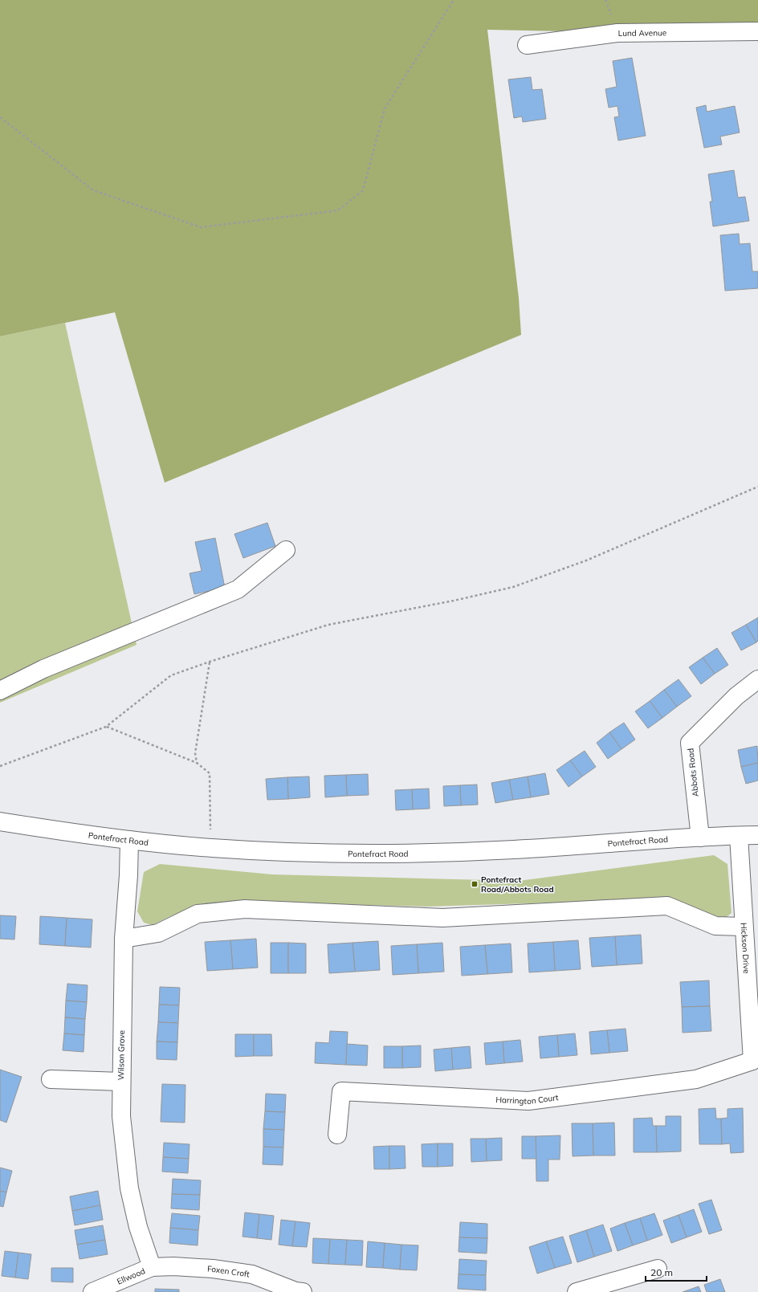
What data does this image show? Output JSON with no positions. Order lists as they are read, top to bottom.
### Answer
{
  "streets": {
    "main road": [
      "Lund Avenue",
      "Abbots Road",
      "Pontefract Road",
      "Hickson Drive",
      "Wilson Grove",
      "Harrington Court",
      "Foxen Croft",
      "Ellwood"
    ]
  },
  "crossings": [
    ["Abbots Road", "Pontefract Road"],
    ["Pontefract Road", "Hickson Drive"],
    ["Pontefract Road", "Wilson Grove"],
    ["Hickson Drive", "Harrington Court"],
    ["Wilson Grove", "Foxen Croft"],
    ["Wilson Grove", "Ellwood"],
    ["Foxen Croft", "Ellwood"]
  ],
  "places": {
    "transit": ["Pontefract Road/Abbots Road"]
  },
  "scale_bar": "20 m"
}
